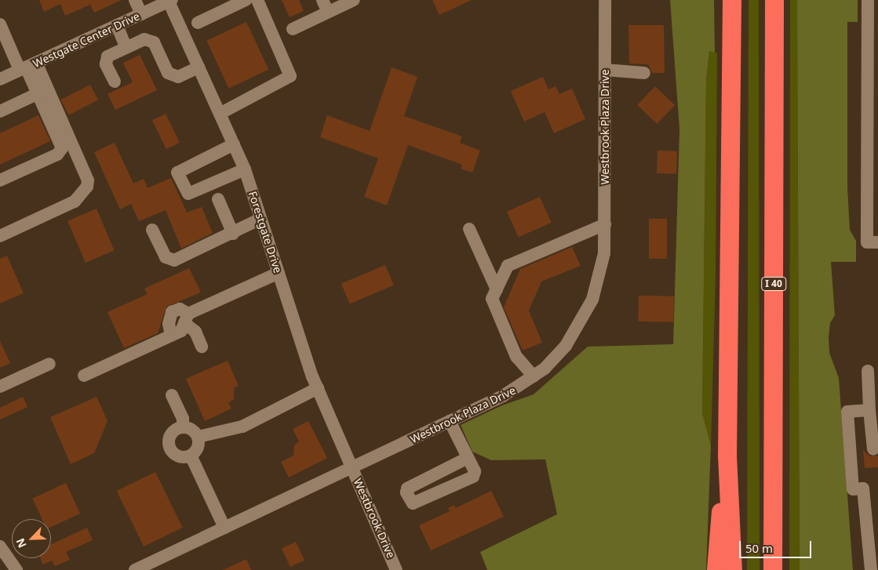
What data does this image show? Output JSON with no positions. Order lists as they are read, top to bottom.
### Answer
{
  "streets": {
    "highway": ["I 40"],
    "street": [
      "Westgate Center Drive",
      "Westbrook Plaza Drive",
      "Forestgate Drive",
      "Westbrook Drive"
    ]
  },
  "crossings": [
    ["Westgate Center Drive", "Forestgate Drive"],
    ["Westbrook Plaza Drive", "Forestgate Drive"],
    ["Westbrook Plaza Drive", "Westbrook Drive"],
    ["Forestgate Drive", "Westbrook Drive"]
  ],
  "scale_bar": "50 m",
  "north": "bottom left"
}
